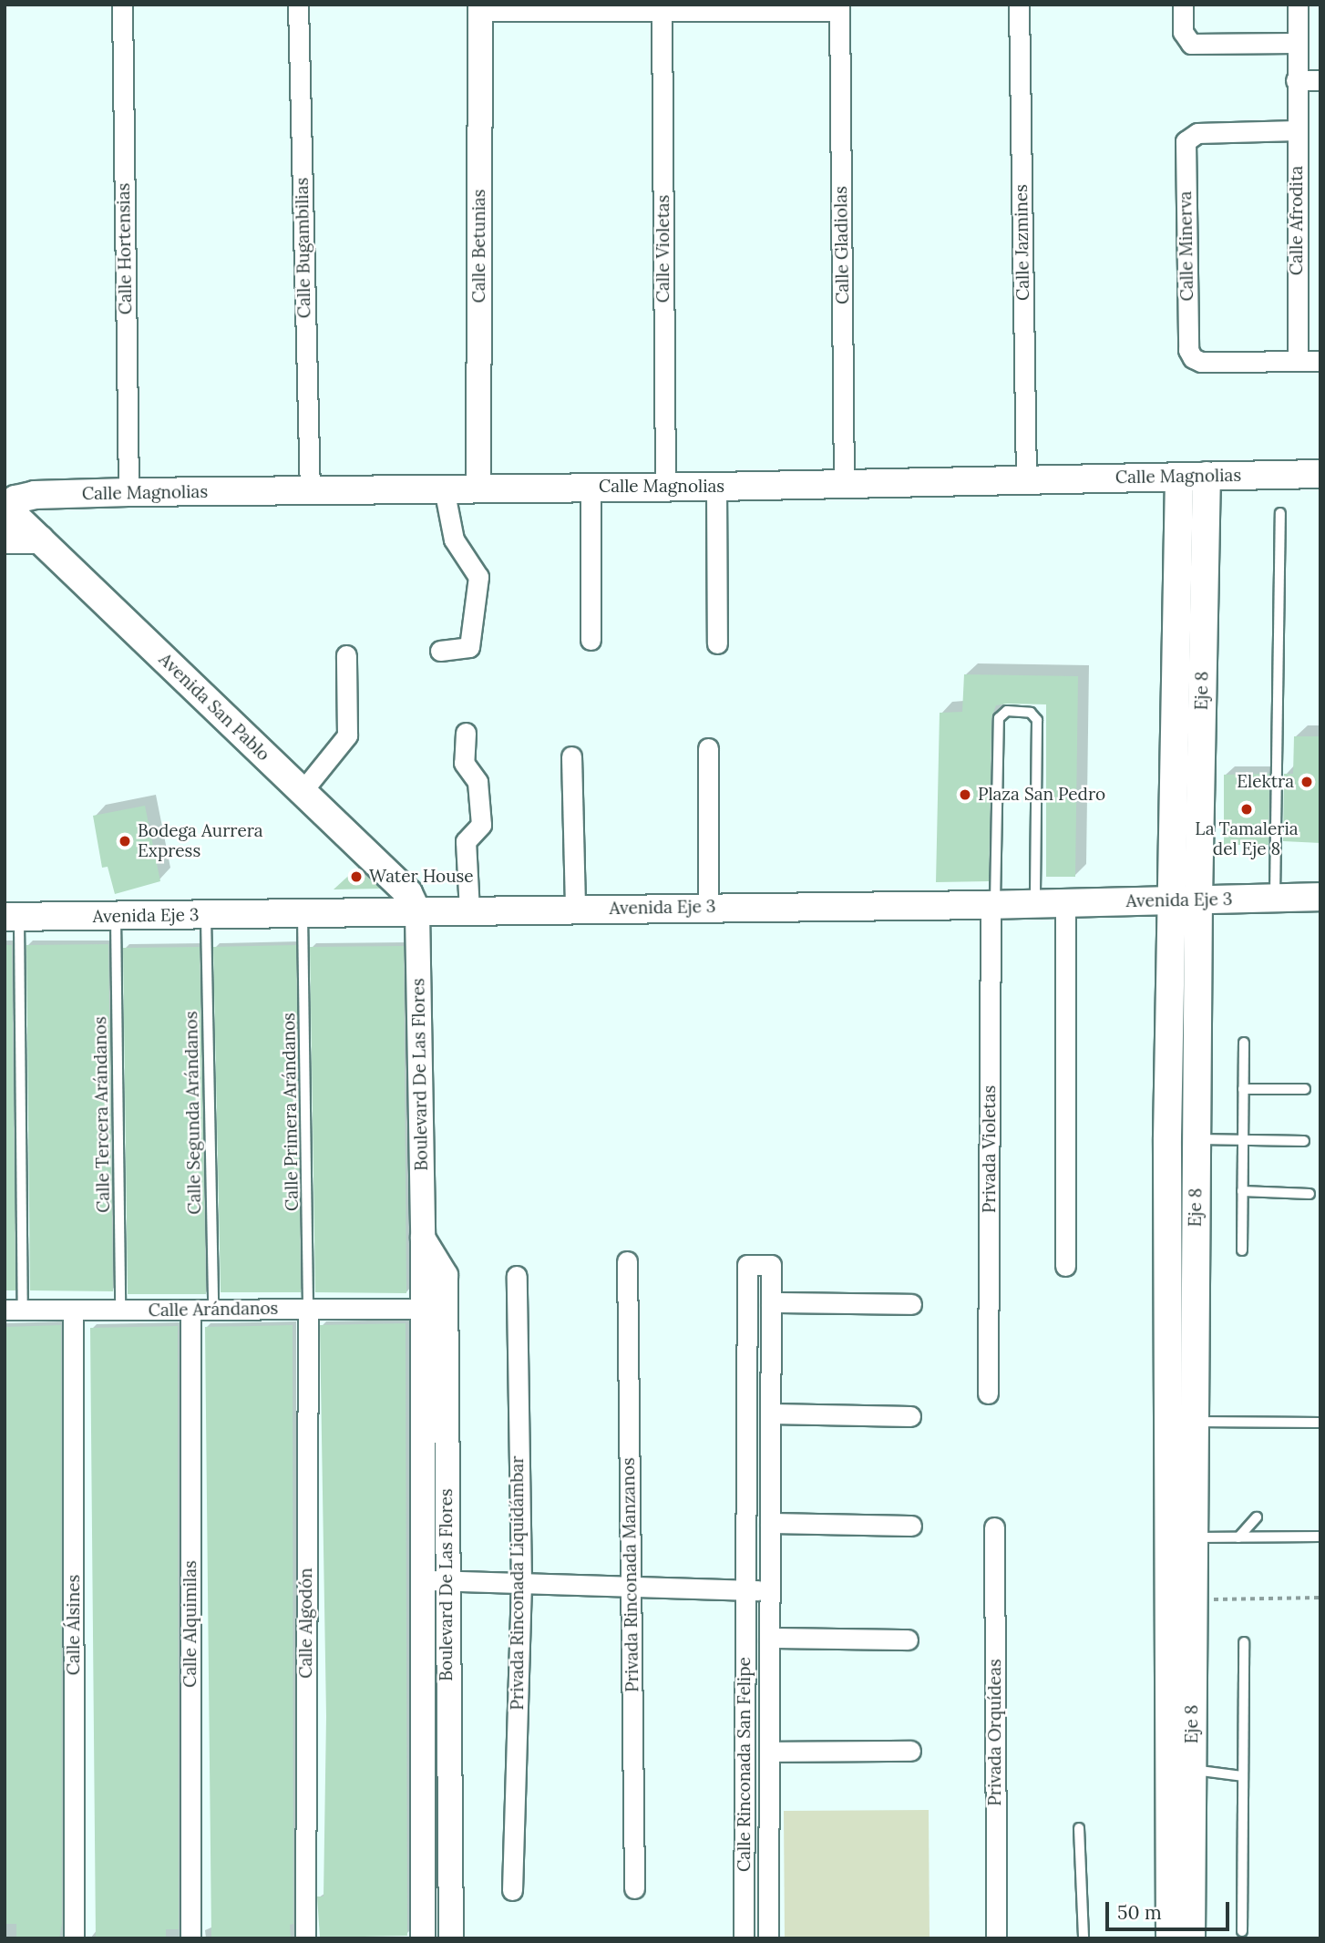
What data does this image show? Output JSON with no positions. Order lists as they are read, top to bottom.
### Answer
{
  "streets": {
    "main road": [
      "Calle Magnolias",
      "Eje 8",
      "Avenida San Pablo",
      "Avenida Eje 3"
    ],
    "street": [
      "Calle Afrodita",
      "Calle Jazmines",
      "Calle Gladiolas",
      "Calle Betunias",
      "Calle Minerva",
      "Calle Bugambilias",
      "Calle Hortensias",
      "Calle Violetas",
      "Boulevard De Las Flores",
      "Privada Violetas",
      "Calle Arándanos",
      "Privada Rinconada Manzanos",
      "Privada Rinconada Liquidámbar",
      "Calle Algodón",
      "Calle Alquimilas",
      "Calle Álsines",
      "Privada Orquídeas",
      "Calle Rinconada San Felipe"
    ],
    "lane": ["Calle Primera Arándanos", "Calle Segunda Arándanos", "Calle Tercera Arándanos"]
  },
  "crossings": [
    ["Calle Afrodita", "Calle Minerva"],
    ["Calle Jazmines", "Calle Magnolias"],
    ["Calle Gladiolas", "Calle Magnolias"],
    ["Calle Betunias", "Calle Magnolias"],
    ["Calle Bugambilias", "Calle Magnolias"],
    ["Calle Hortensias", "Calle Magnolias"],
    ["Calle Violetas", "Calle Magnolias"],
    ["Calle Magnolias", "Eje 8"],
    ["Calle Magnolias", "Avenida San Pablo"],
    ["Eje 8", "Avenida Eje 3"],
    ["Avenida San Pablo", "Avenida Eje 3"],
    ["Avenida San Pablo", "Boulevard De Las Flores"],
    ["Avenida Eje 3", "Boulevard De Las Flores"],
    ["Avenida Eje 3", "Calle Primera Arándanos"],
    ["Avenida Eje 3", "Calle Segunda Arándanos"],
    ["Avenida Eje 3", "Calle Tercera Arándanos"],
    ["Avenida Eje 3", "Privada Violetas"],
    ["Boulevard De Las Flores", "Calle Arándanos"],
    ["Calle Primera Arándanos", "Calle Arándanos"],
    ["Calle Primera Arándanos", "Calle Algodón"],
    ["Calle Segunda Arándanos", "Calle Arándanos"],
    ["Calle Tercera Arándanos", "Calle Arándanos"],
    ["Calle Arándanos", "Calle Algodón"],
    ["Calle Arándanos", "Calle Alquimilas"],
    ["Calle Arándanos", "Calle Álsines"]
  ],
  "places": [
    "Elektra",
    "Plaza San Pedro",
    "La Tamaleria del Eje 8",
    "Bodega Aurrera Express",
    "Water House"
  ],
  "scale_bar": "50 m"
}
